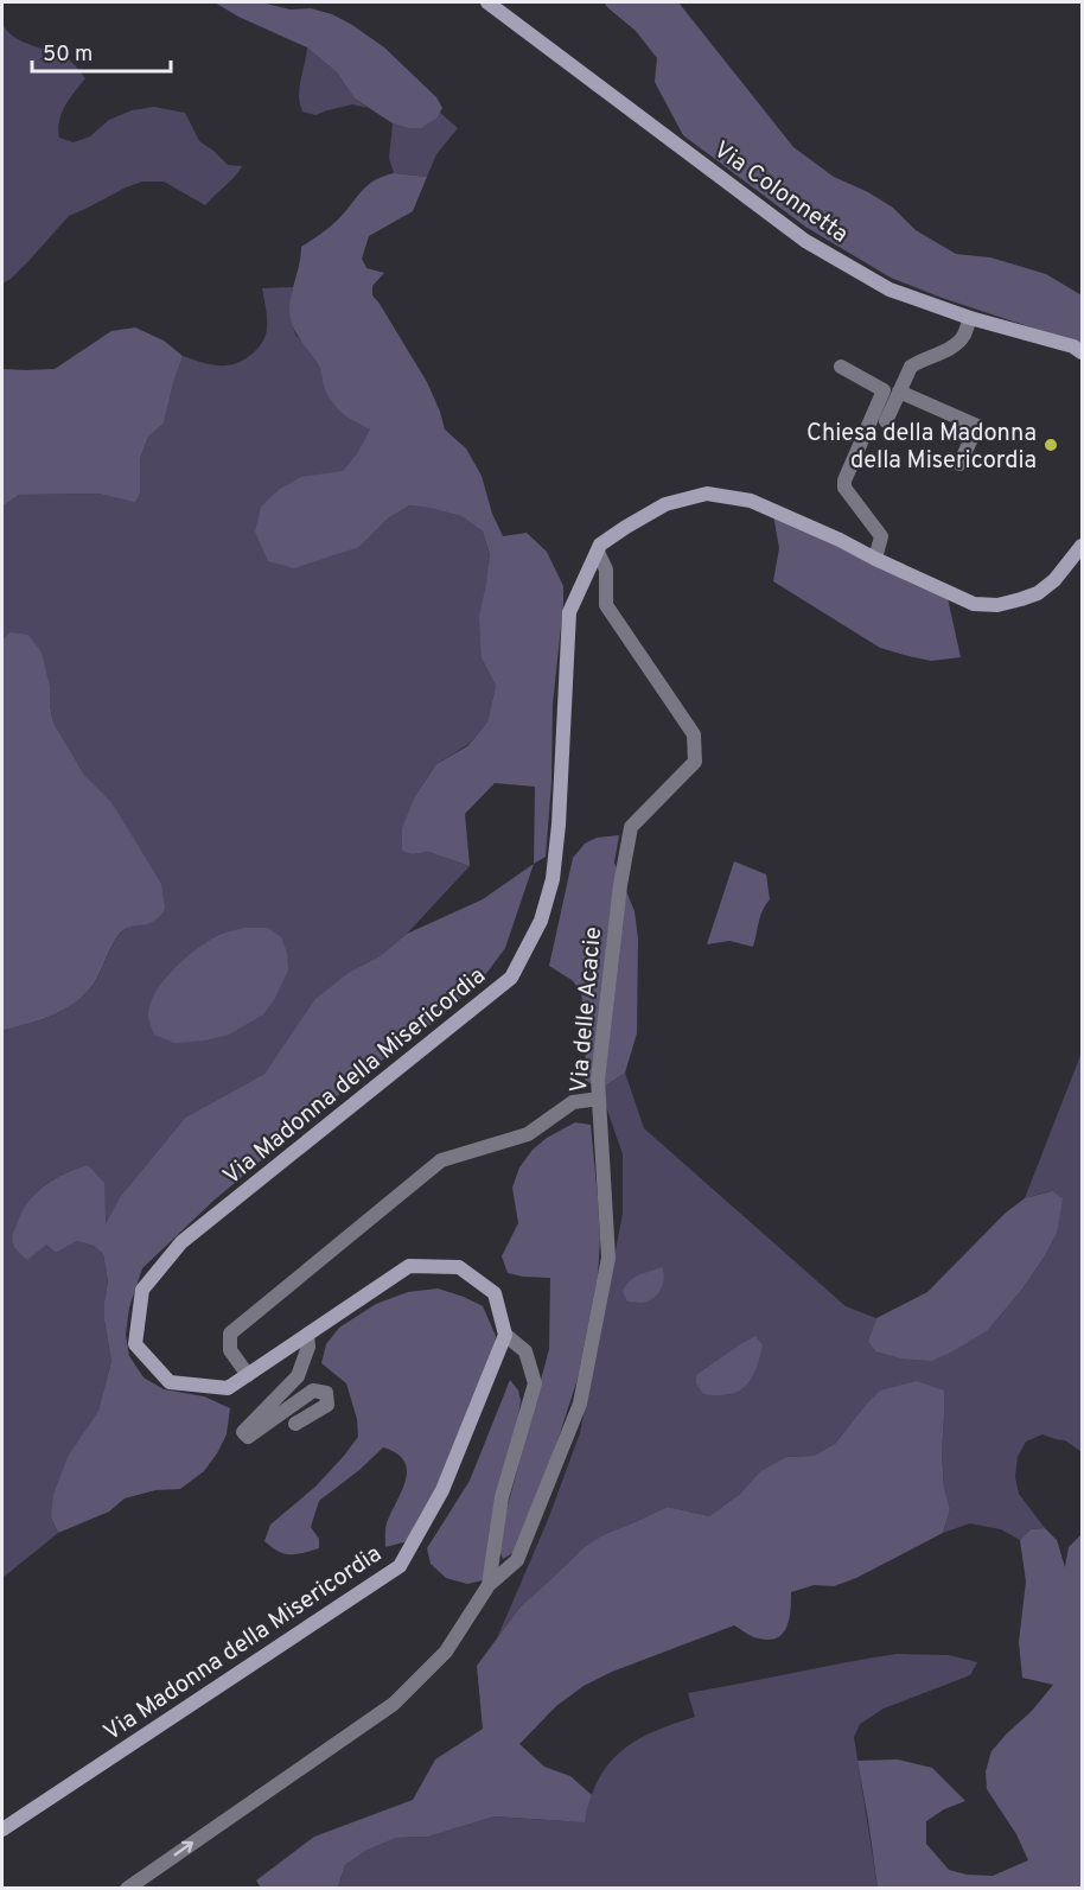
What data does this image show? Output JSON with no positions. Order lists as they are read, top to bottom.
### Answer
{
  "streets": {
    "main road": ["Via Colonnetta", "Via Madonna della Misericordia"],
    "street": ["Via delle Acacie"]
  },
  "crossings": [
    ["Via delle Acacie", "Via Madonna della Misericordia"]
  ],
  "places": ["Chiesa della Madonna della Misericordia"],
  "scale_bar": "50 m"
}
